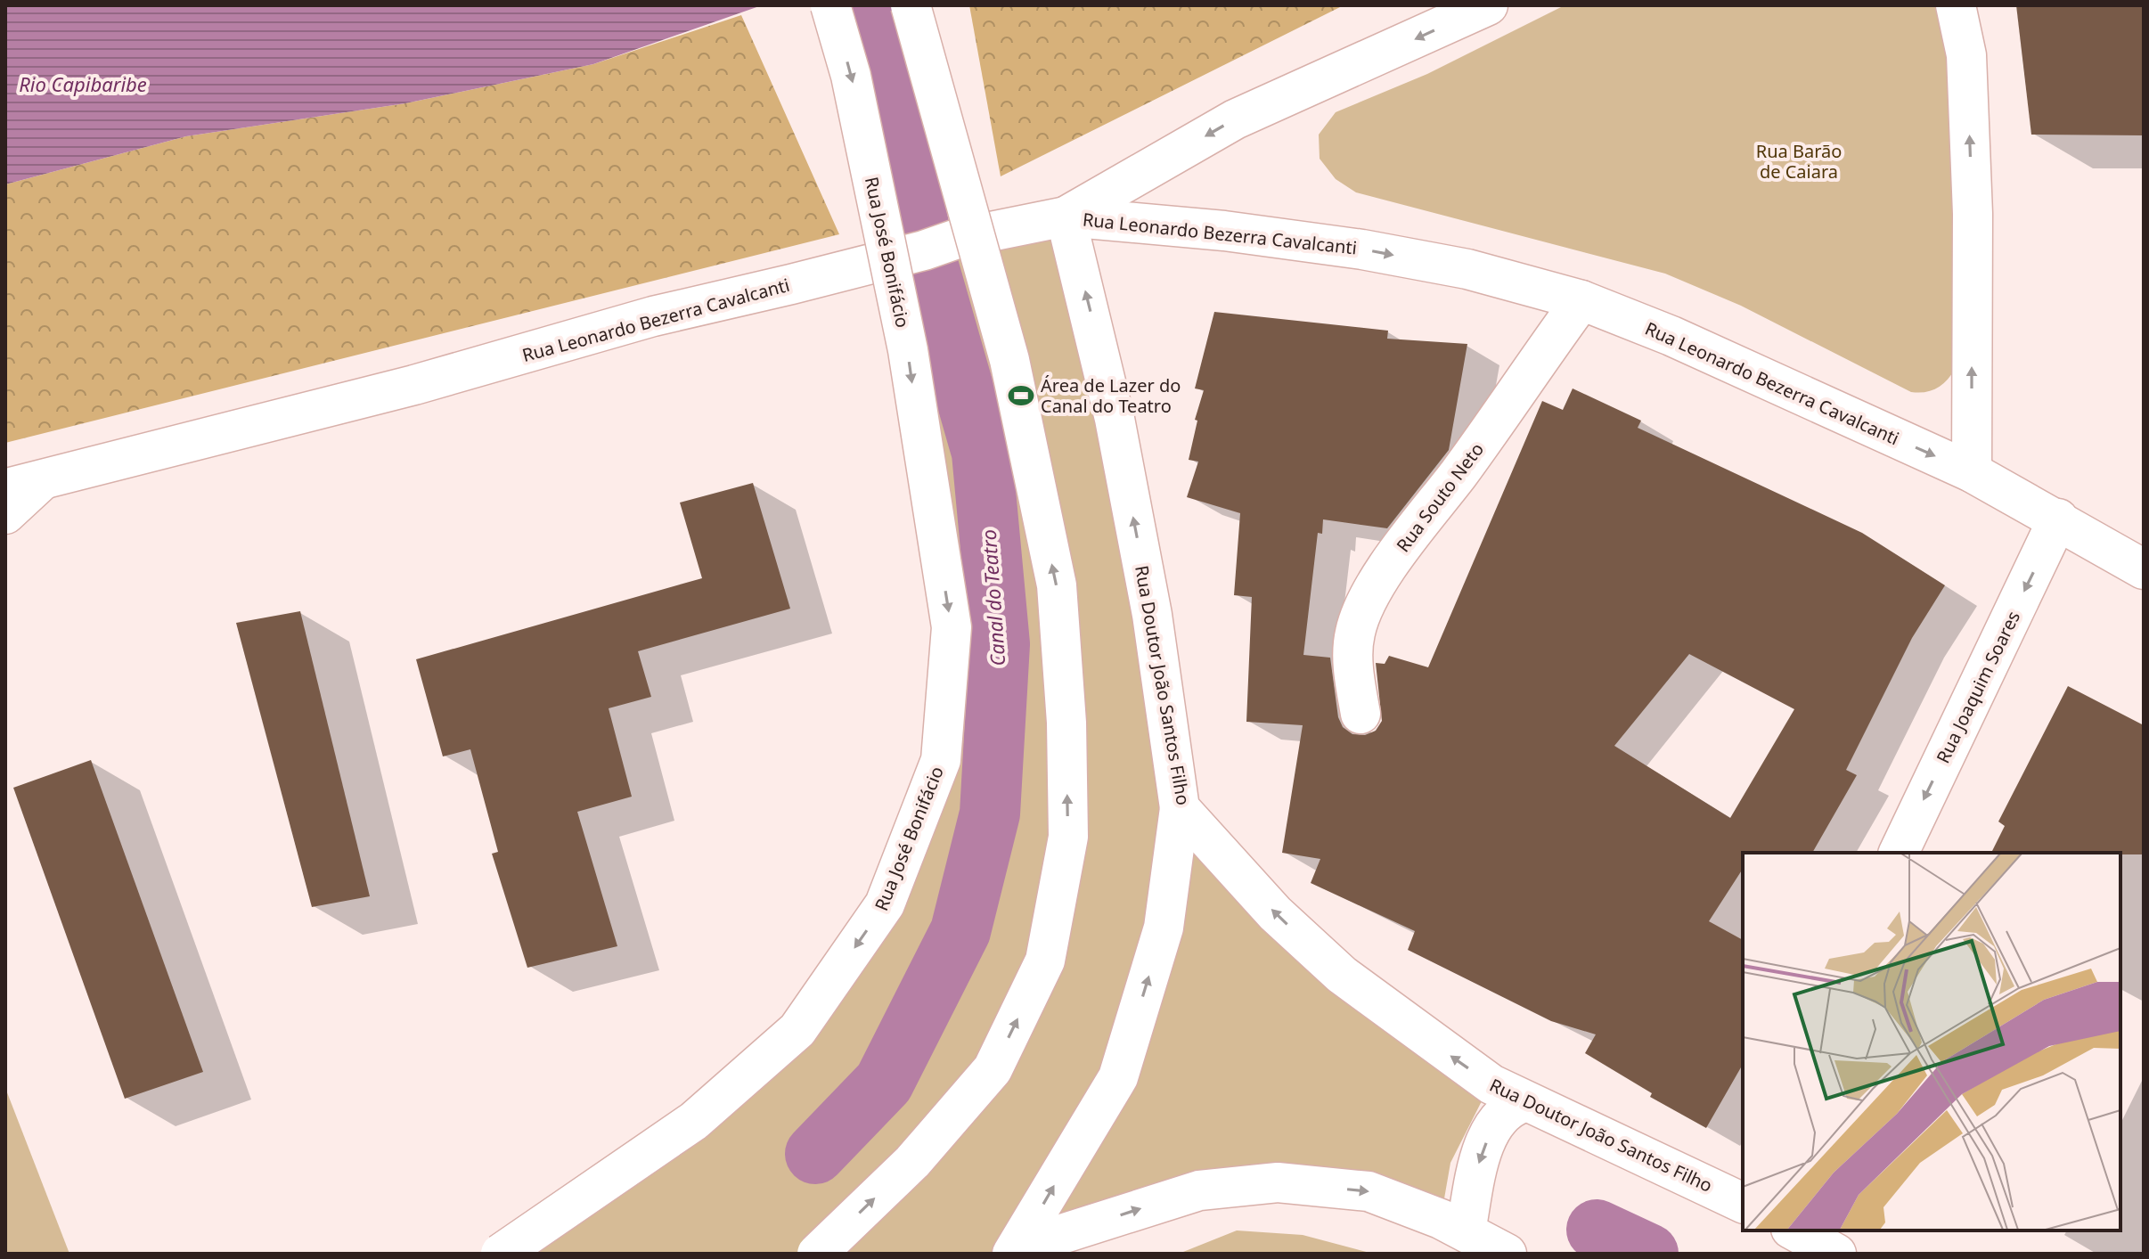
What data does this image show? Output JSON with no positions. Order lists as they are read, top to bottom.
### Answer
{
  "streets": {
    "main road": [
      "Rua Leonardo Bezerra Cavalcanti",
      "Rua José Bonifácio",
      "Rua Souto Neto",
      "Rua Doutor João Santos Filho",
      "Rua Joaquim Soares"
    ]
  },
  "crossings": [
    ["Rua Leonardo Bezerra Cavalcanti", "Rua Souto Neto"],
    ["Rua Leonardo Bezerra Cavalcanti", "Rua Doutor João Santos Filho"],
    ["Rua Leonardo Bezerra Cavalcanti", "Rua Joaquim Soares"]
  ],
  "one_way": ["Rua Leonardo Bezerra Cavalcanti", "Rua Doutor João Santos Filho", "Rua Joaquim Soares"],
  "water": ["Rio Capibaribe", "Canal do Teatro"],
  "parks": ["Rua Barão de Caiara"],
  "places": {
    "sports": ["Área de Lazer do Canal do Teatro"]
  }
}
